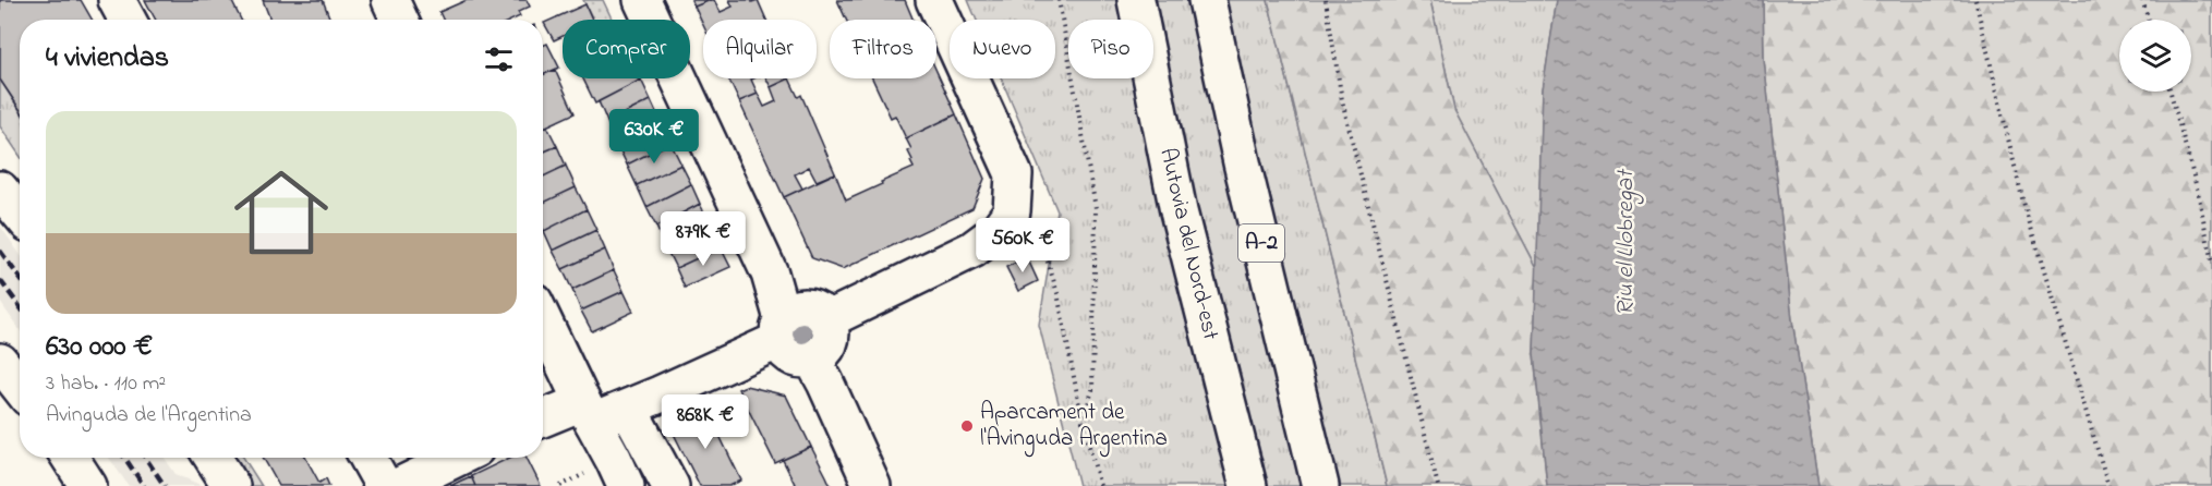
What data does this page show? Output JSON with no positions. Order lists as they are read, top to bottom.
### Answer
{
  "streets": {
    "main road": ["A-2", "Autovia del Nord-est"]
  },
  "water": ["Riu el Llobregat"],
  "places": ["Aparcament de l'Avinguda Argentina"],
  "page": {
    "chip": [
      "Comprar",
      "Alquilar",
      "Filtros",
      "Nuevo",
      "Piso"
    ],
    "heading": "4 viviendas",
    "list": [
      {
        "name": "630 000 €",
        "note": "3 hab. · 110 m² · Avinguda de l'Argentina"
      }
    ],
    "price": [
      "630K €",
      "879K €",
      "560K €",
      "868K €"
    ]
  }
}
